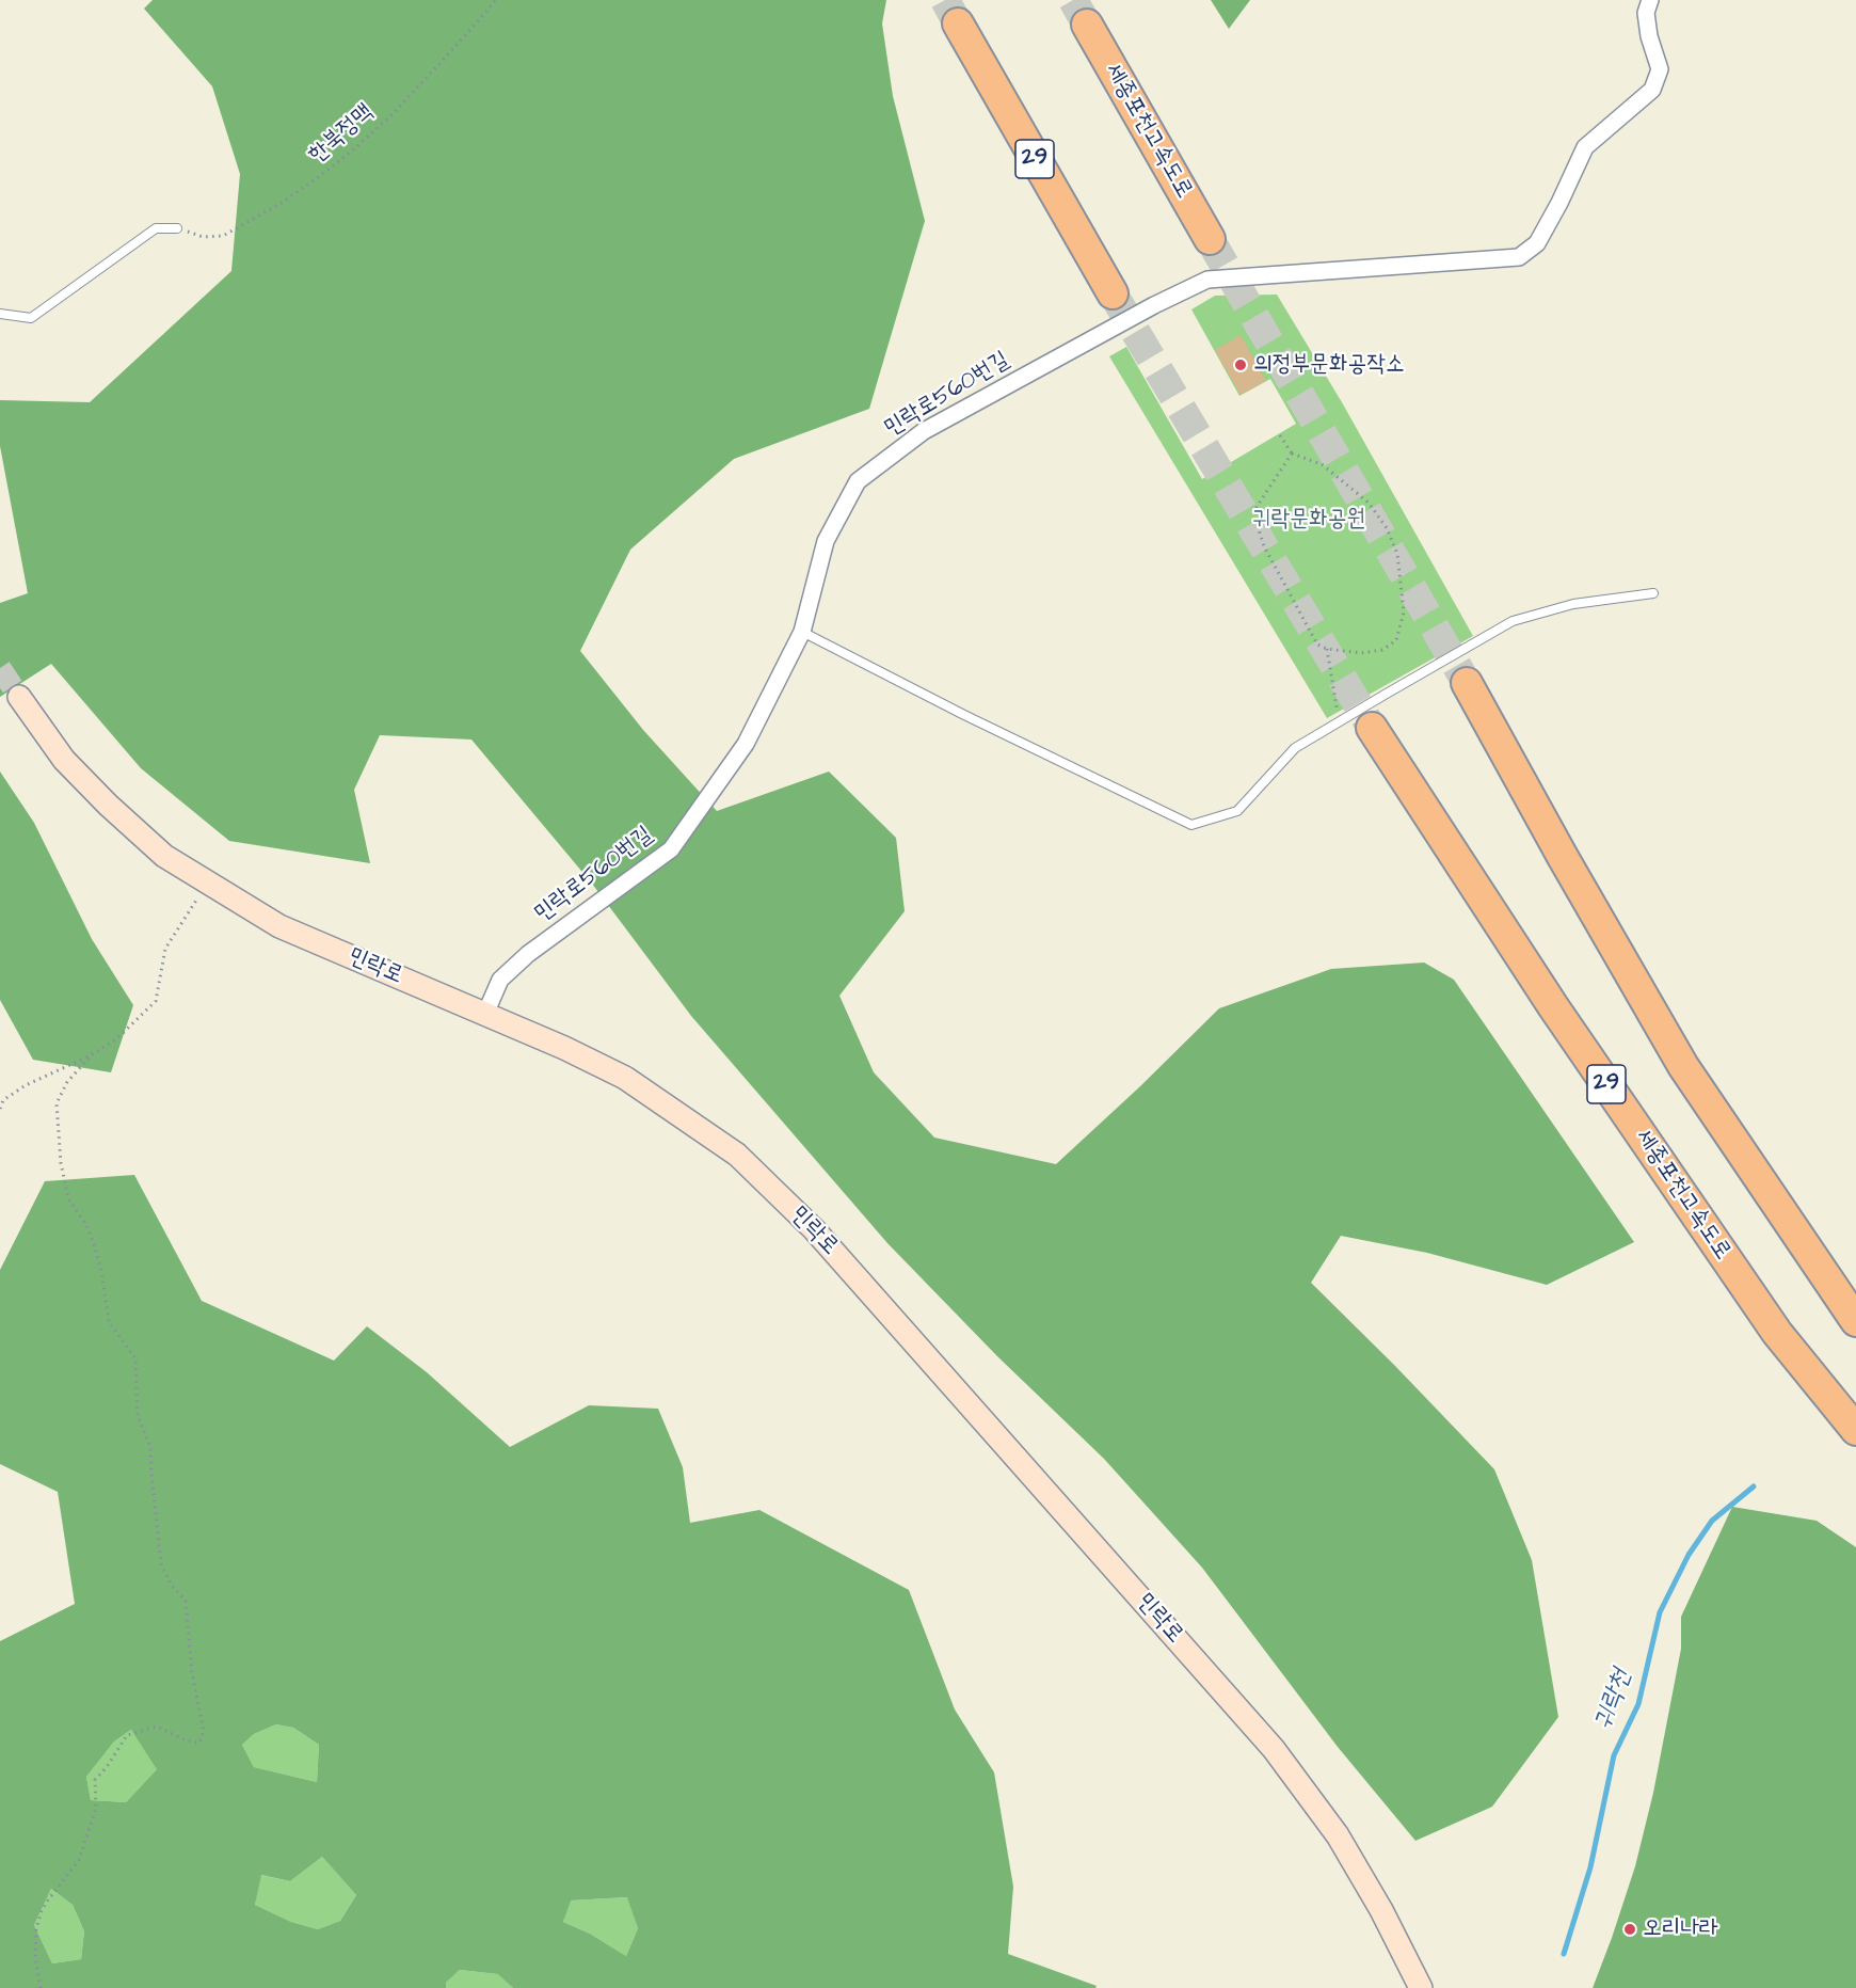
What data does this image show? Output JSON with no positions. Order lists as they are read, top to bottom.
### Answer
{
  "streets": {
    "highway": ["세종포천고속도로", "29"],
    "main road": ["민락로"],
    "street": ["민락로560번길"],
    "path": ["한북정맥"]
  },
  "crossings": [
    ["민락로560번길", "민락로"]
  ],
  "water": ["귀락천"],
  "parks": ["귀락문화공원"],
  "places": ["의정부문화공작소", "오리나라"]
}
